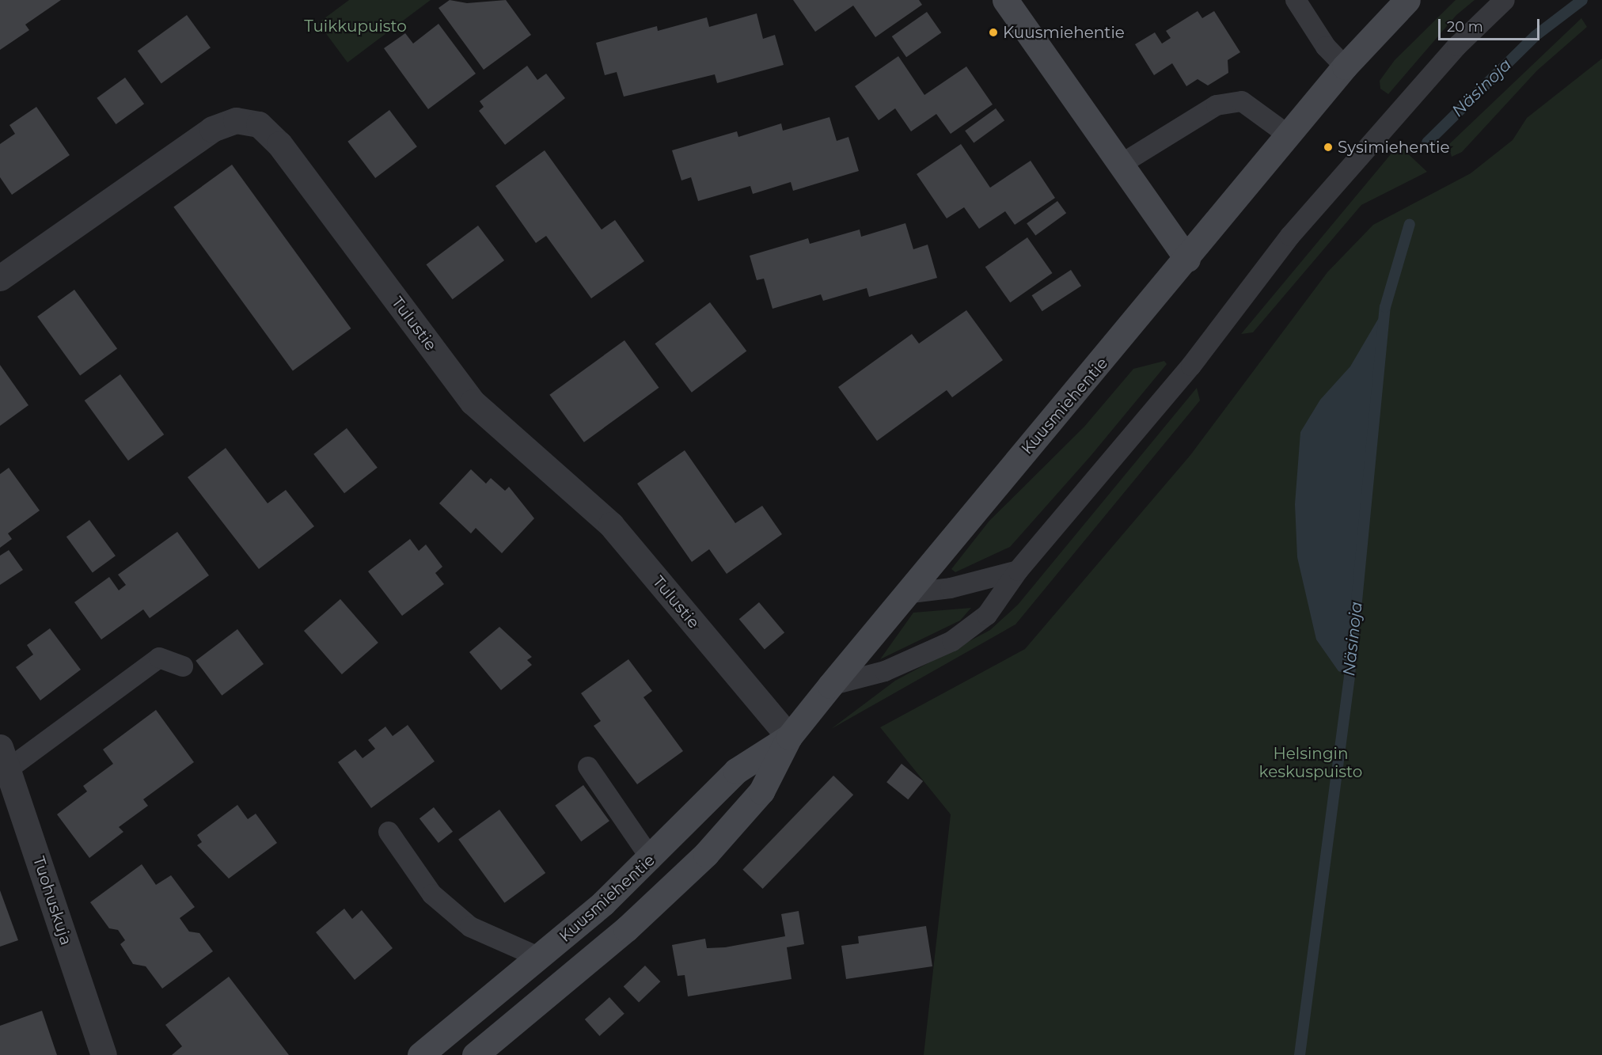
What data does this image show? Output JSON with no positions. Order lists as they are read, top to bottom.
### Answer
{
  "streets": {
    "main road": ["Kuusmiehentie"],
    "street": ["Tulustie", "Tuohuskuja"]
  },
  "crossings": [
    ["Tulustie", "Kuusmiehentie"]
  ],
  "water": ["Näsinoja"],
  "parks": ["Tuikkupuisto", "Helsingin keskuspuisto"],
  "places": ["Kuusmiehentie", "Sysimiehentie"],
  "scale_bar": "20 m"
}
